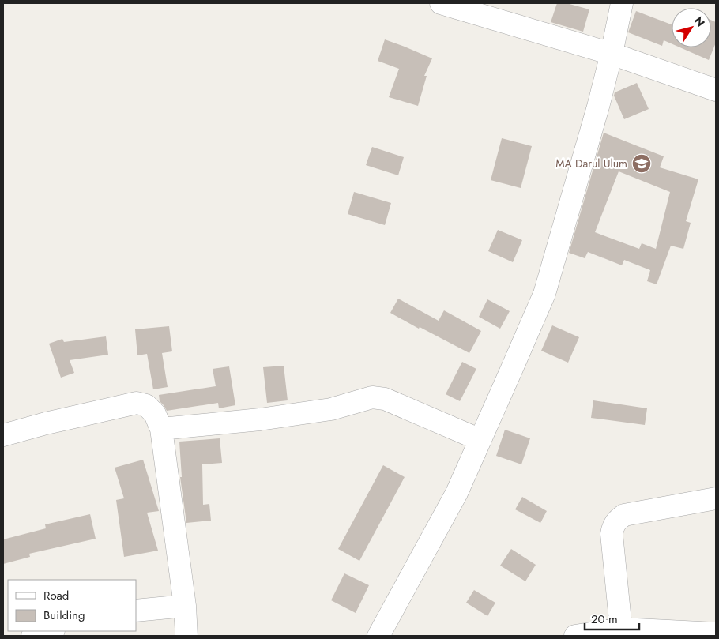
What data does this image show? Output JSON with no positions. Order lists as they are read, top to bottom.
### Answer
{
  "places": {
    "school or university": ["MA Darul Ulum"]
  },
  "legend": ["Road", "Building"],
  "scale_bar": "20 m",
  "north": "top right"
}
